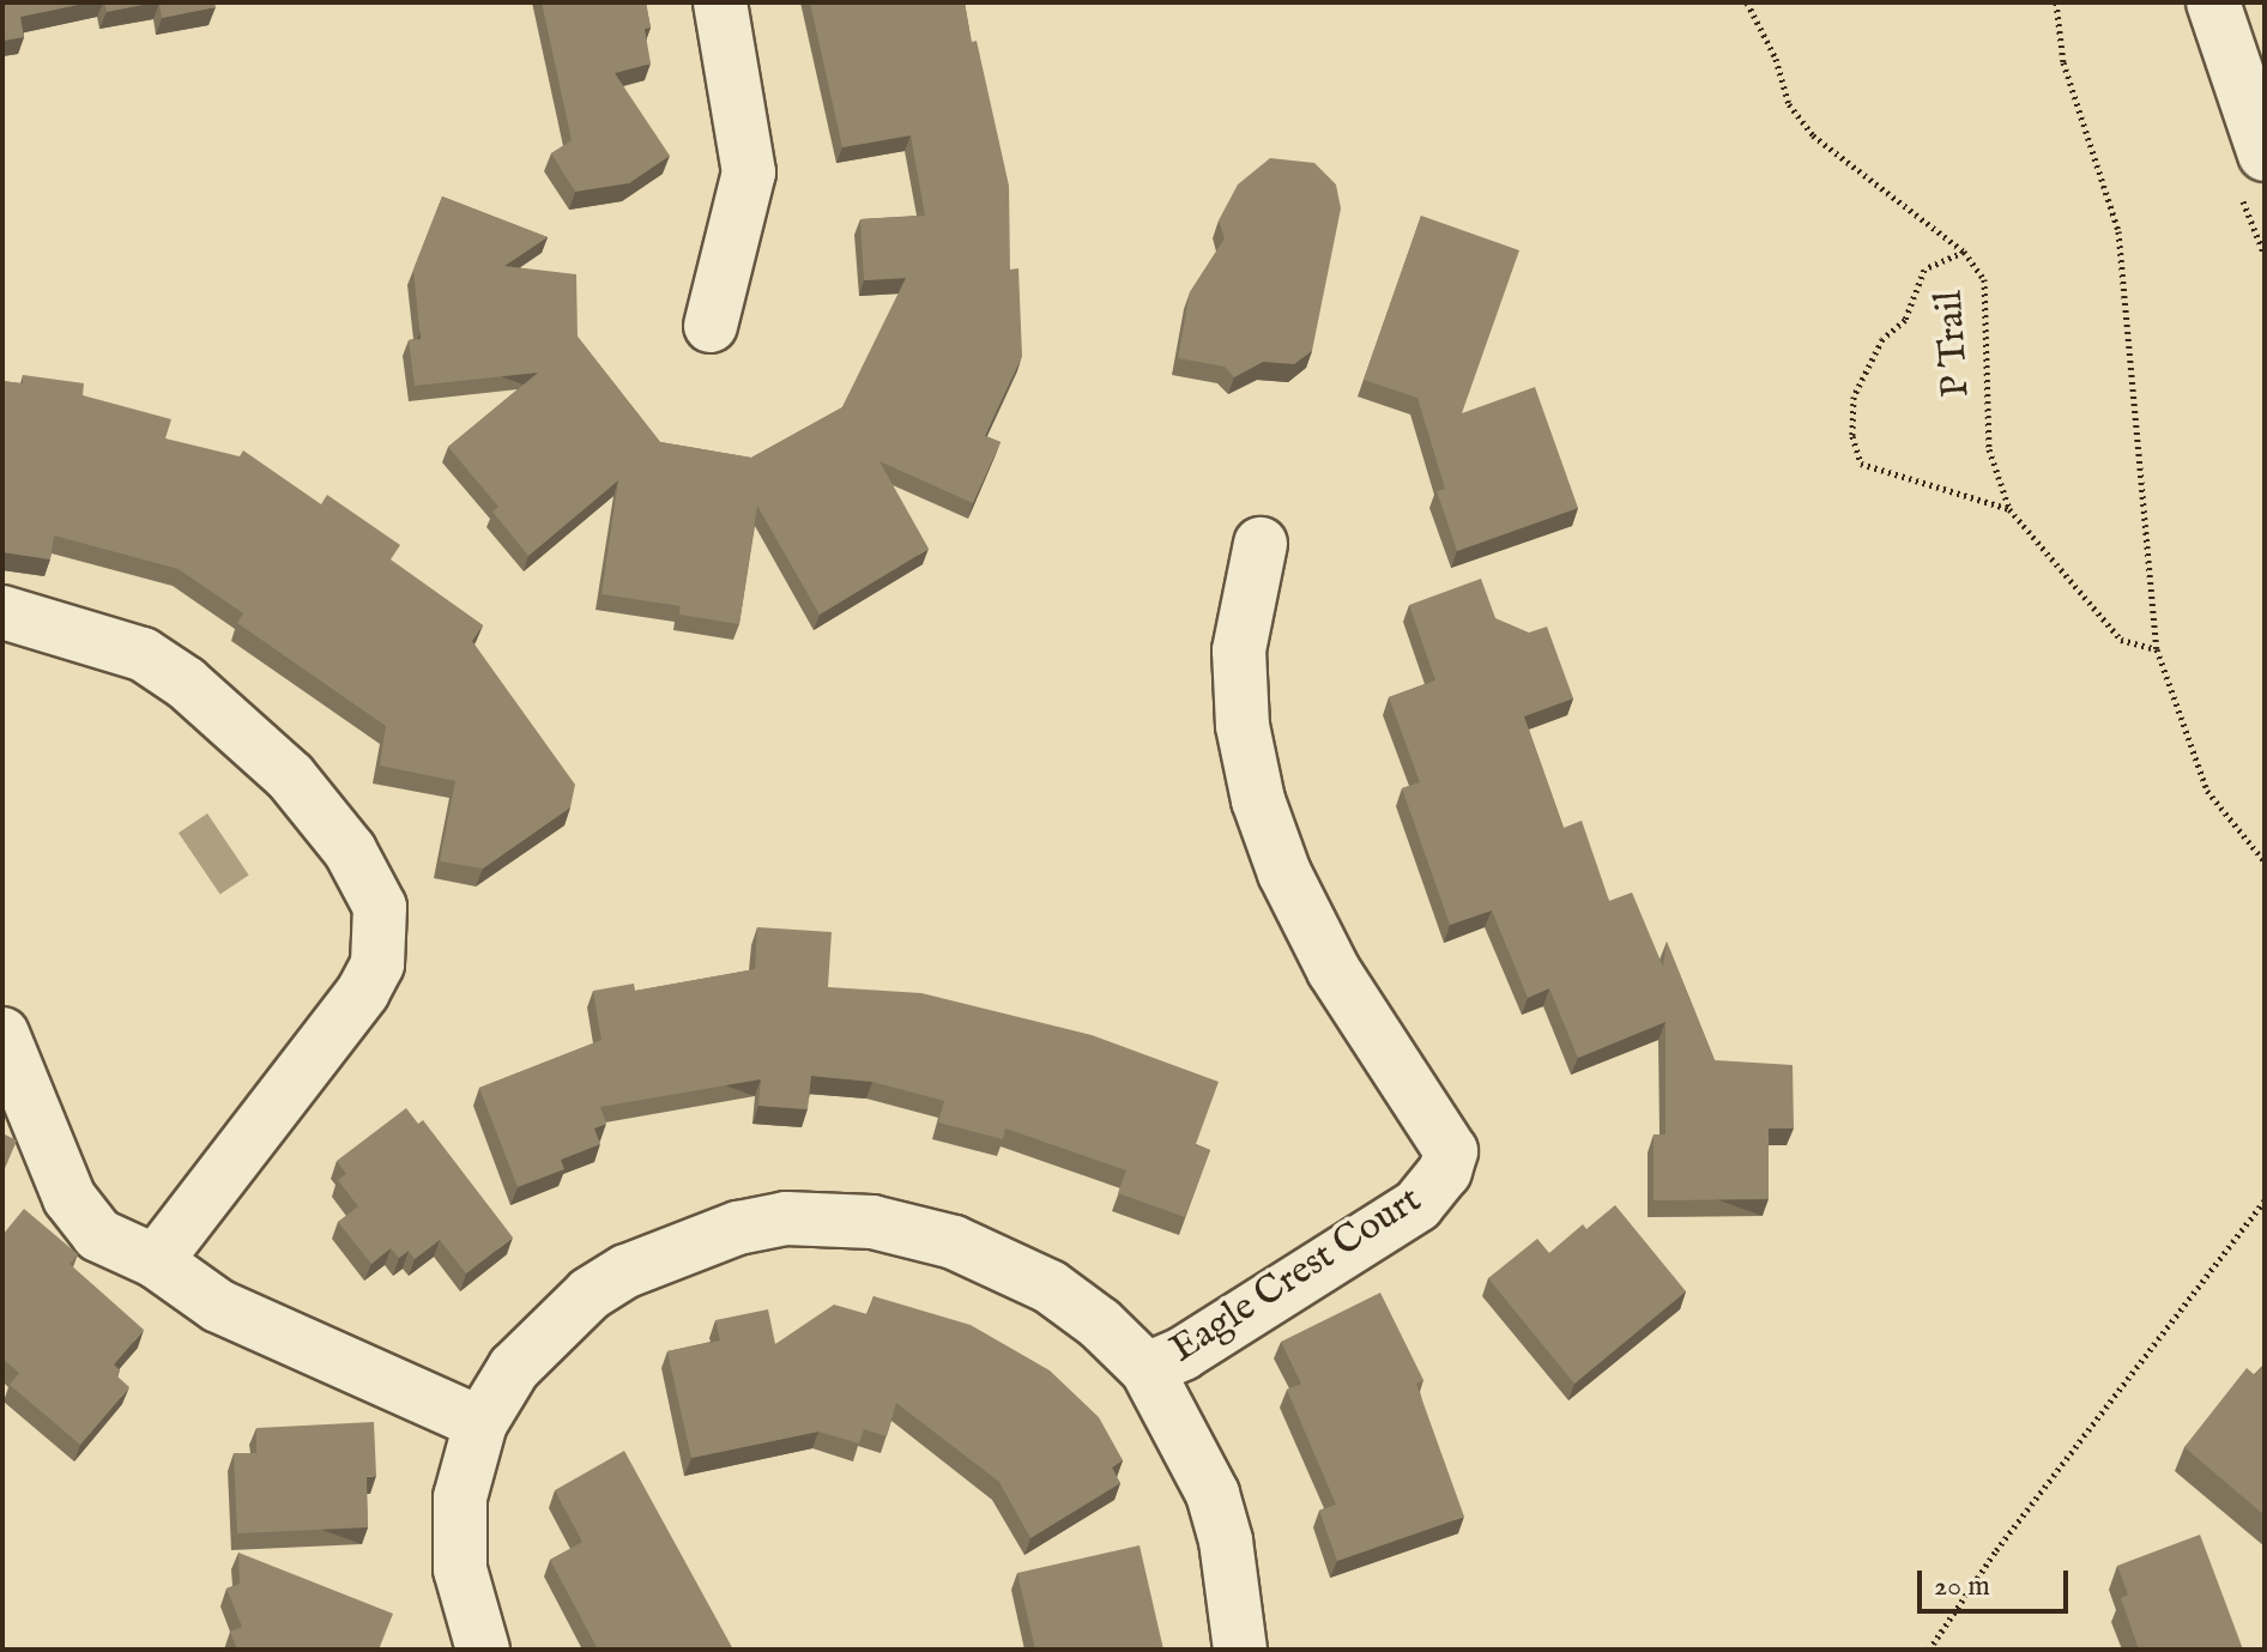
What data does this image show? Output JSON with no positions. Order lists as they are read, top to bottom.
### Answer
{
  "streets": {
    "street": ["Eagle Crest Court"],
    "path": ["P Trail"]
  },
  "scale_bar": "20 m"
}
